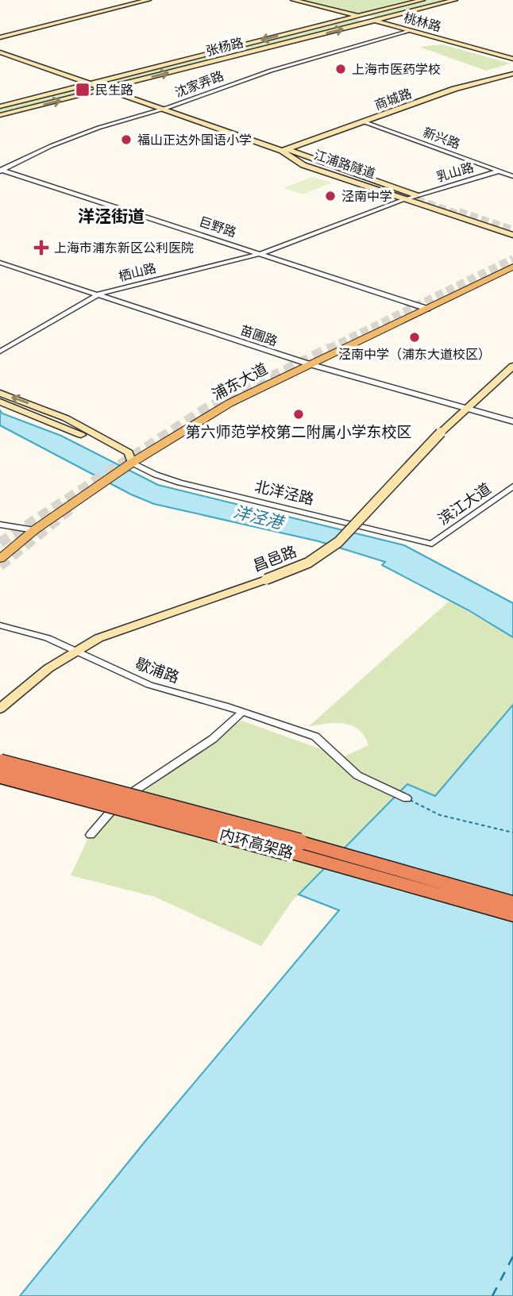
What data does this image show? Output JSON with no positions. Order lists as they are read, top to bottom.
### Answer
{
  "streets": {
    "highway": ["内环高架路"],
    "main road": [
      "桃林路",
      "张杨路",
      "商城路",
      "江浦路隧道",
      "浦东大道",
      "北洋泾路",
      "昌邑路"
    ],
    "street": [
      "沈家弄路",
      "新兴路",
      "乳山路",
      "巨野路",
      "栖山路",
      "苗圃路",
      "滨江大道",
      "歇浦路"
    ]
  },
  "crossings": [
    ["桃林路", "张杨路"],
    ["桃林路", "沈家弄路"],
    ["沈家弄路", "巨野路"],
    ["商城路", "新兴路"],
    ["商城路", "江浦路隧道"],
    ["新兴路", "乳山路"],
    ["乳山路", "栖山路"],
    ["巨野路", "栖山路"],
    ["巨野路", "浦东大道"],
    ["栖山路", "苗圃路"],
    ["苗圃路", "浦东大道"],
    ["苗圃路", "昌邑路"],
    ["浦东大道", "北洋泾路"],
    ["北洋泾路", "滨江大道"],
    ["昌邑路", "歇浦路"]
  ],
  "districts": ["洋泾街道"],
  "water": ["洋泾港"],
  "places": {
    "other": [
      "上海市医药学校",
      "福山正达外国语小学",
      "泾南中学",
      "泾南中学（浦东大道校区）",
      "第六师范学校第二附属小学东校区"
    ],
    "transit": ["民生路"],
    "health": ["上海市浦东新区公利医院"]
  }
}
